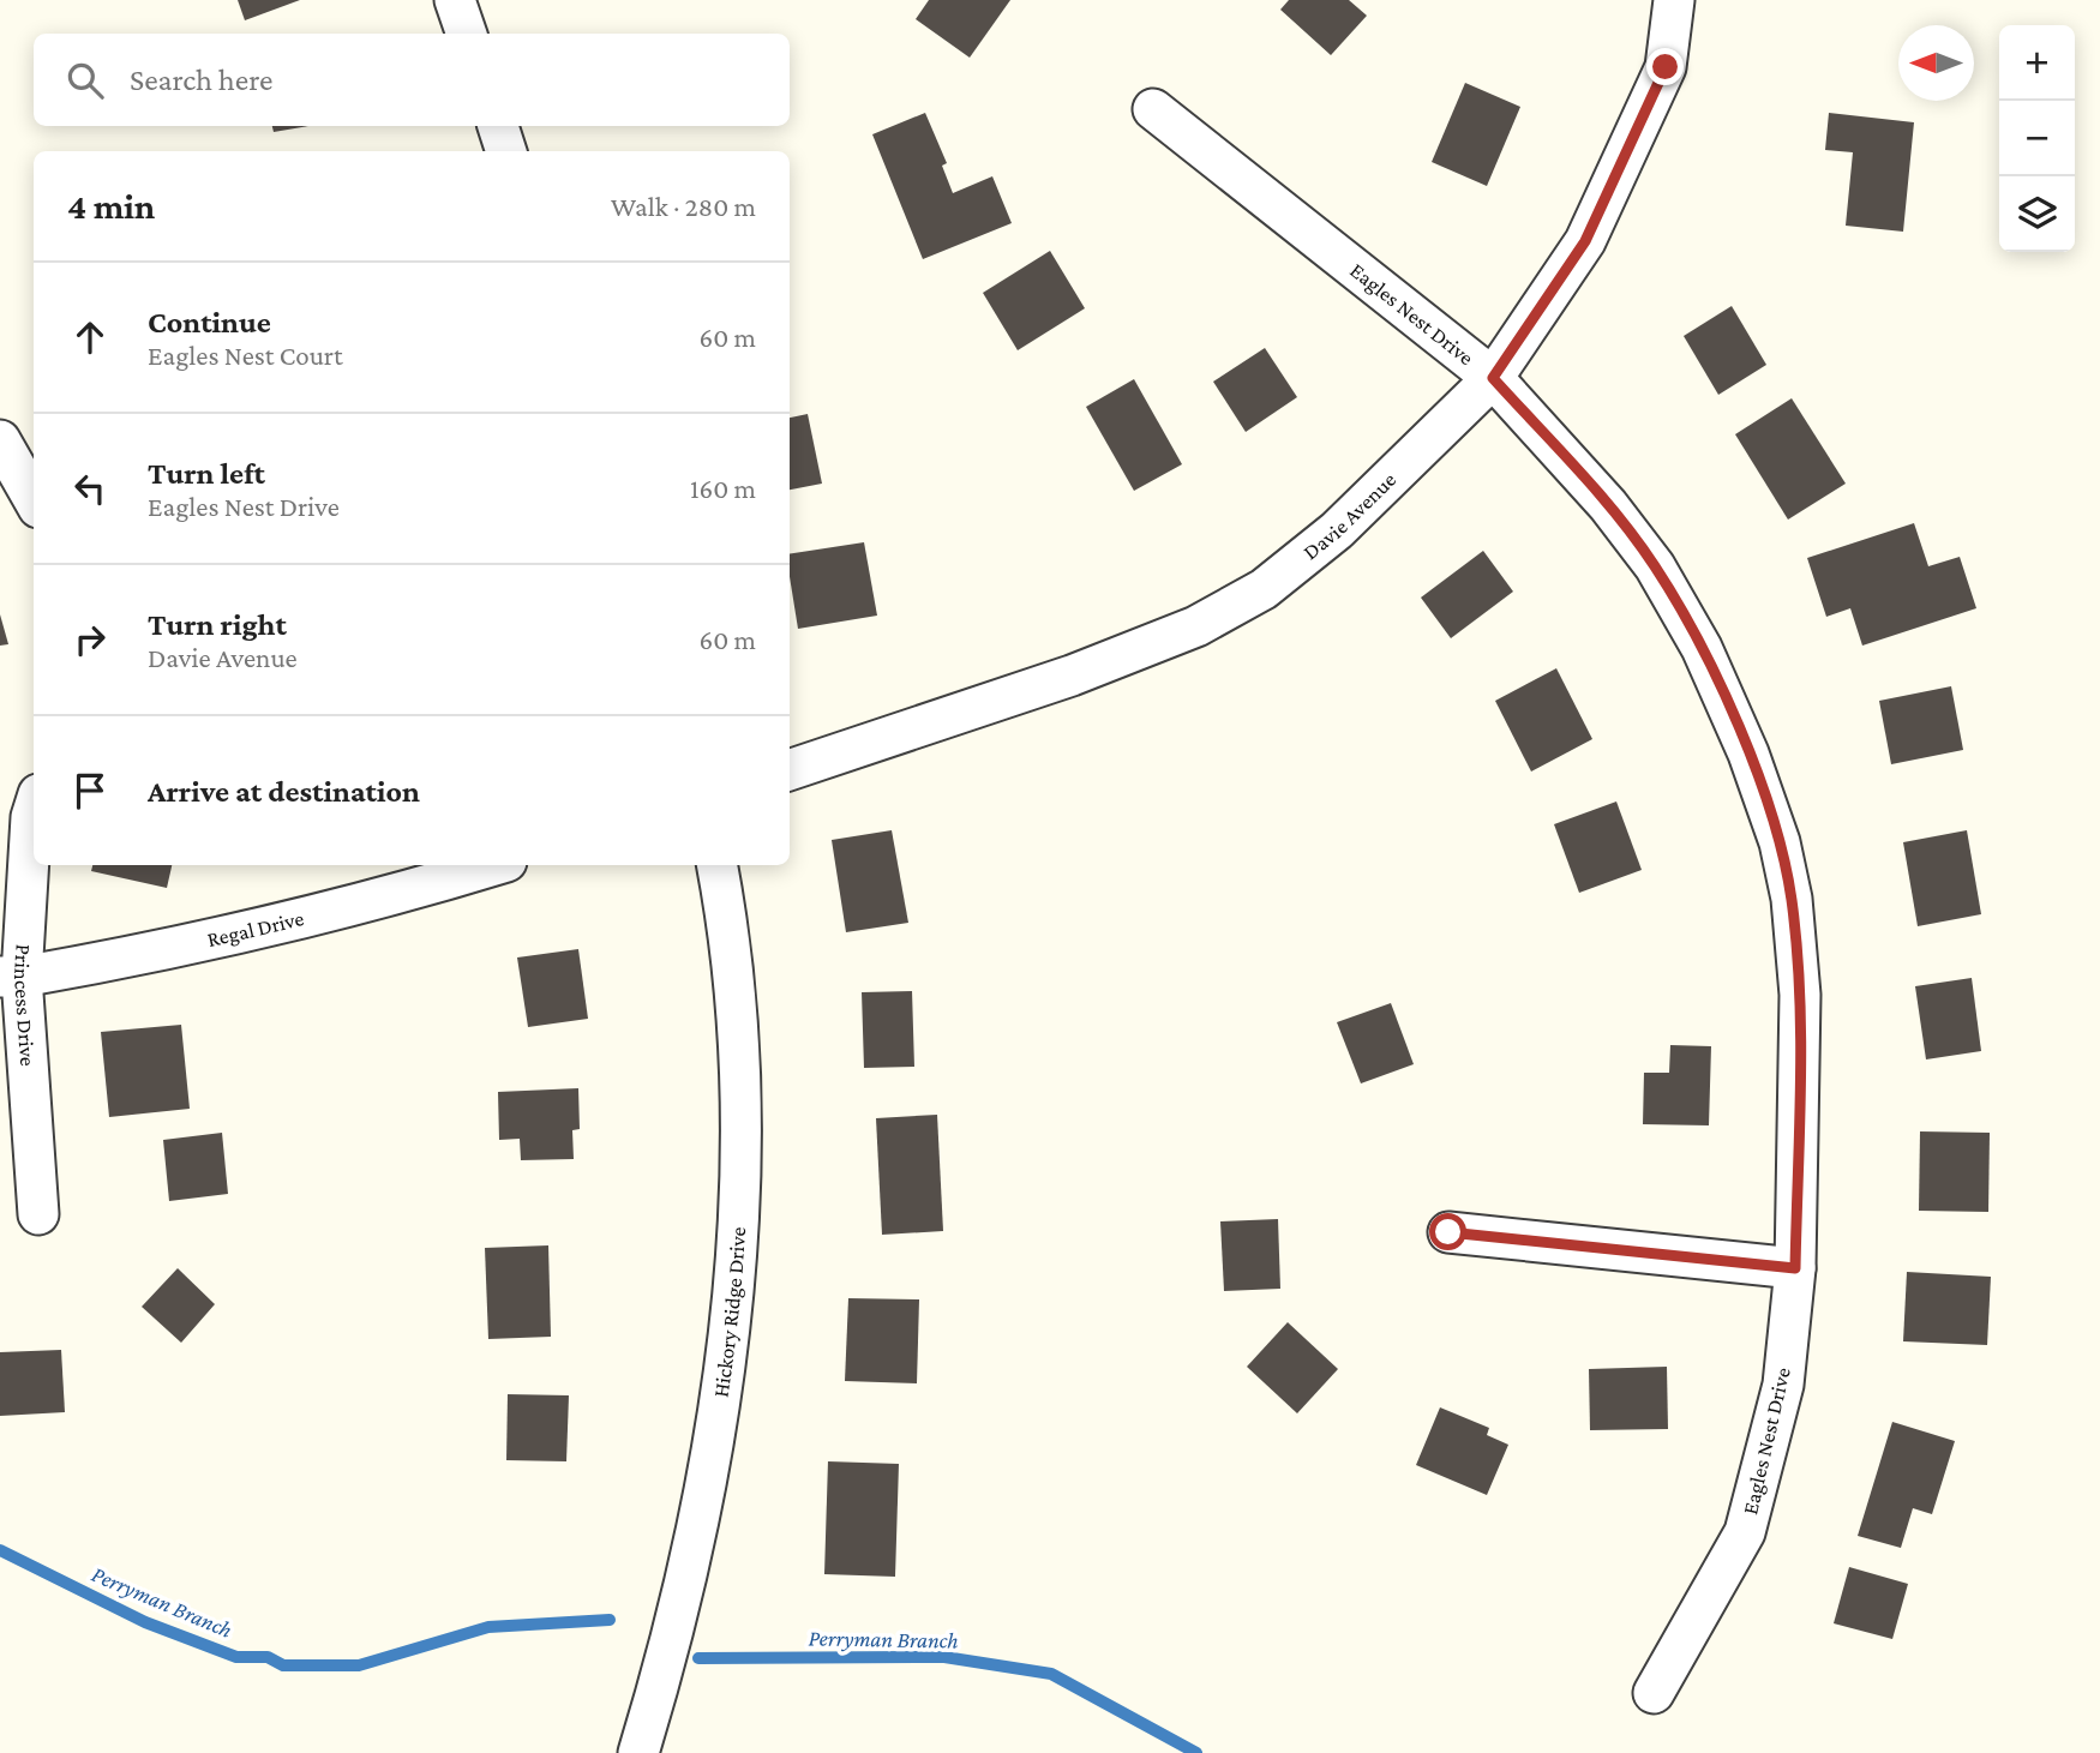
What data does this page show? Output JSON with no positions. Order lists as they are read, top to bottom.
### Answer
{
  "streets": {
    "street": [
      "Eagles Nest Drive",
      "Davie Avenue",
      "Regal Drive",
      "Princess Drive",
      "Hickory Ridge Drive"
    ]
  },
  "crossings": [
    ["Eagles Nest Drive", "Davie Avenue"],
    ["Regal Drive", "Princess Drive"]
  ],
  "water": ["Perryman Branch"],
  "north": "left",
  "page": {
    "map_buttons": ["+", "−"],
    "search": "Search here",
    "heading": ["4 min", "Walk · 280 m"],
    "list": [
      ["Continue", "Eagles Nest Court", "60 m"],
      ["Turn left", "Eagles Nest Drive", "160 m"],
      ["Turn right", "Davie Avenue", "60 m"],
      "Arrive at destination"
    ]
  }
}
